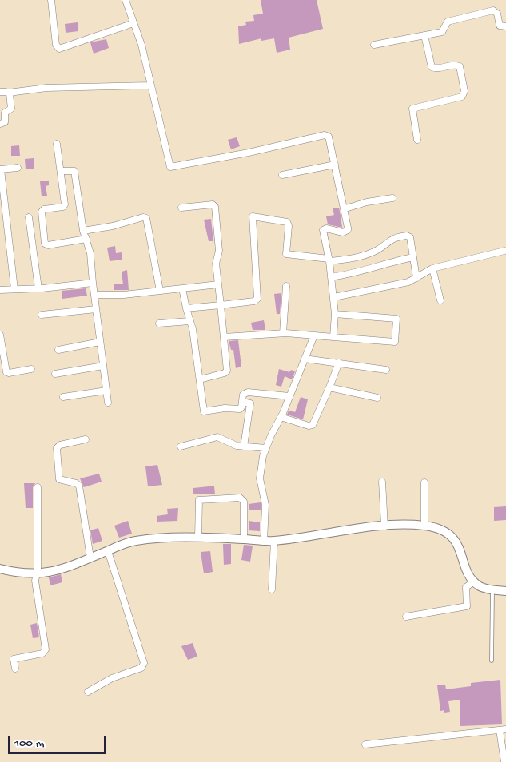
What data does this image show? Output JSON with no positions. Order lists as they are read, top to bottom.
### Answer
{
  "scale_bar": "100 m"
}
